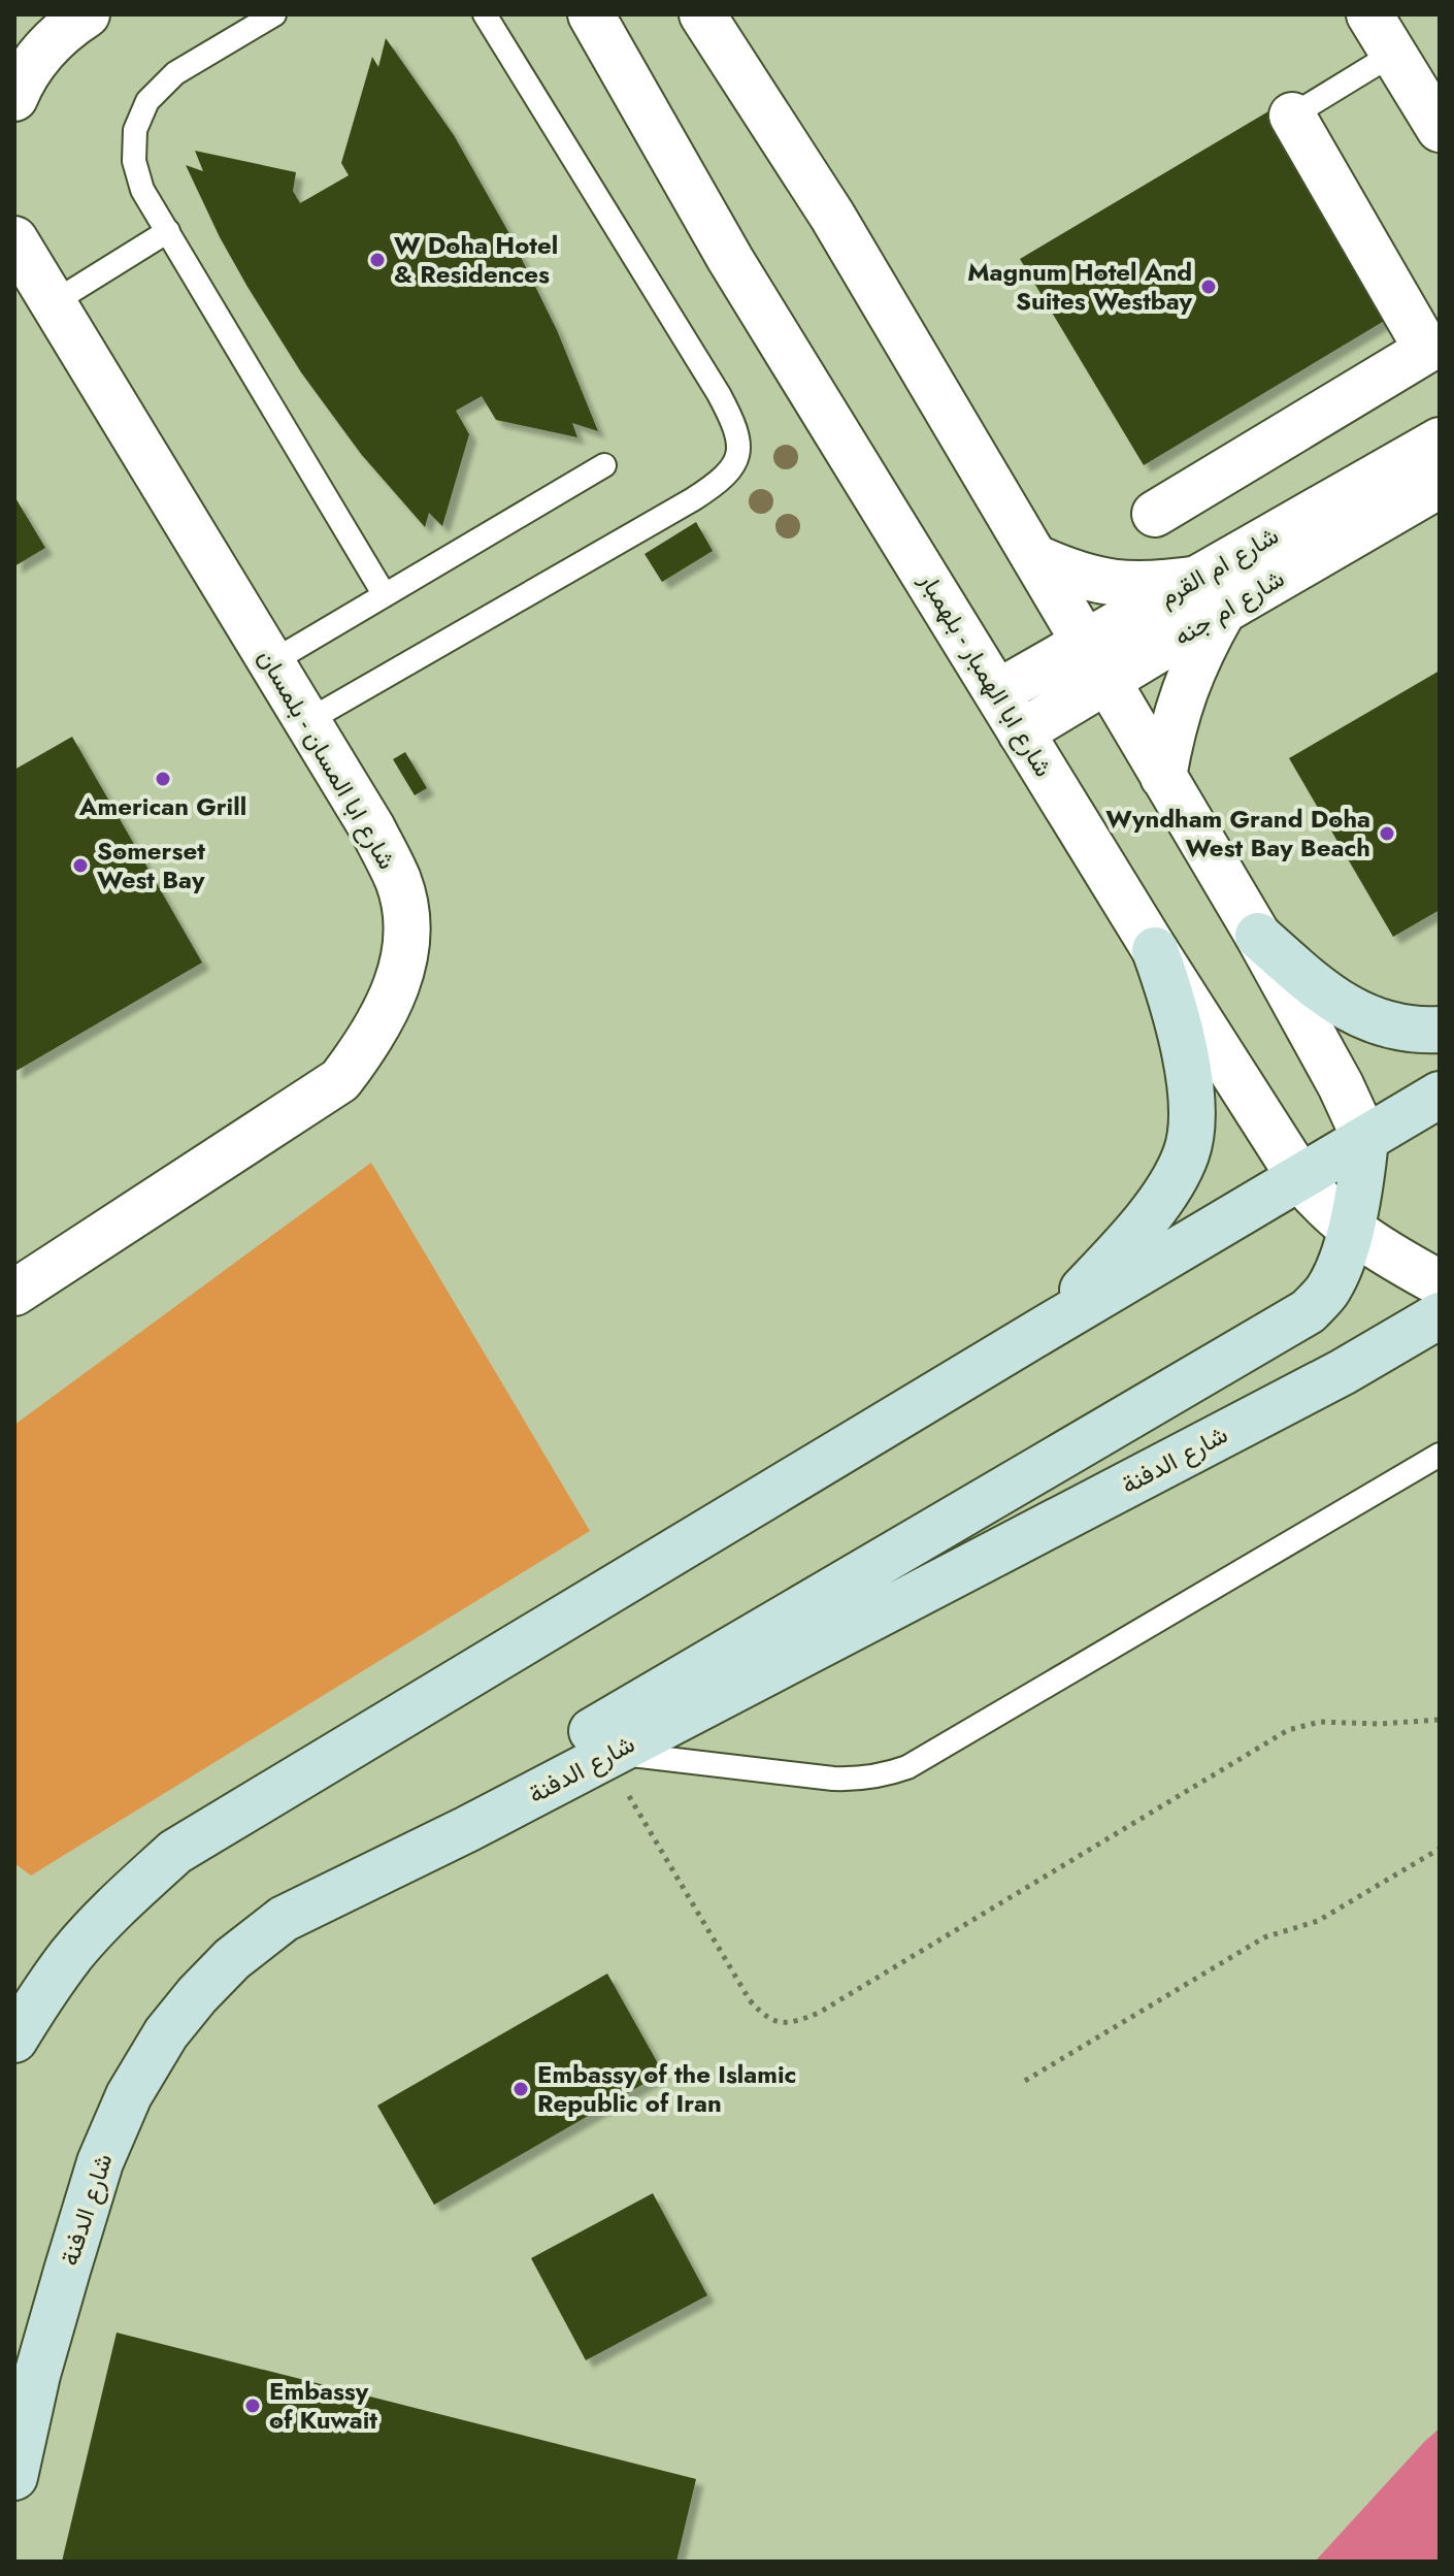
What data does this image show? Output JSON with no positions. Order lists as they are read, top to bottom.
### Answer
{
  "streets": {
    "main road": ["شارع الدفنة"],
    "street": [
      "شارع ام القرم",
      "شارع ام جنه",
      "شارع ابا الهمبار - بلهمبار",
      "شارع ابا المسان - بلمسان"
    ]
  },
  "crossings": [
    ["شارع ام القرم", "شارع ام جنه"],
    ["شارع ام جنه", "شارع ابا الهمبار - بلهمبار"]
  ],
  "places": [
    "W Doha Hotel & Residences",
    "Magnum Hotel And Suites Westbay",
    "American Grill",
    "Wyndham Grand Doha West Bay Beach",
    "Somerset West Bay",
    "Embassy of the Islamic Republic of Iran",
    "Embassy of Kuwait"
  ]
}
